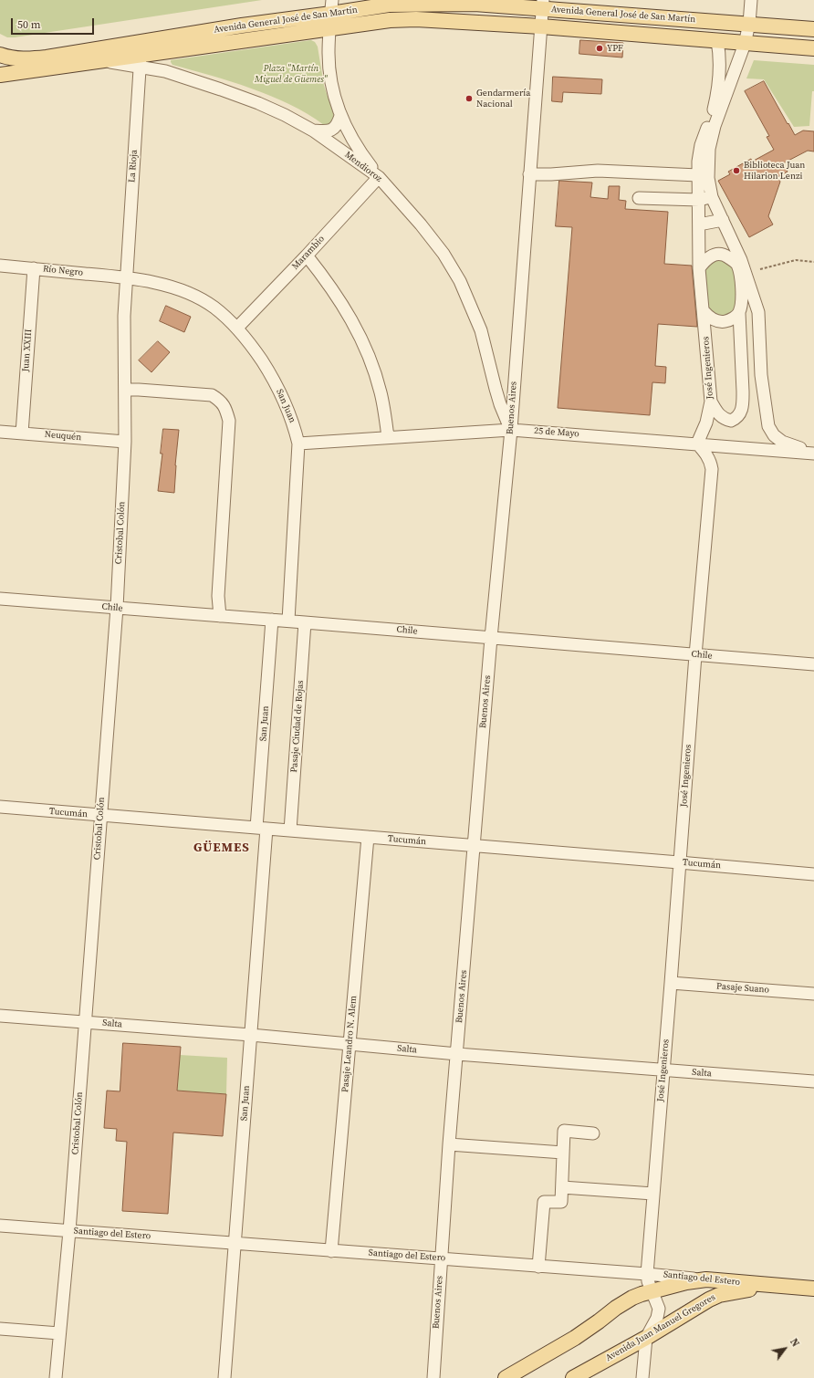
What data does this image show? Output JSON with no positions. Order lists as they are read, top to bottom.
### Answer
{
  "streets": {
    "main road": ["Avenida General José de San Martín", "Santiago del Estero", "Avenida Juan Manuel Gregores"],
    "street": [
      "La Rioja",
      "Mendioroz",
      "Marambio",
      "Río Negro",
      "Juan XXIII",
      "José Ingenieros",
      "San Juan",
      "Buenos Aires",
      "25 de Mayo",
      "Neuquén",
      "Cristobal Colón",
      "Chile",
      "Pasaje Ciudad de Rojas",
      "Tucumán",
      "Pasaje Suano",
      "Salta",
      "Pasaje Leandro N. Alem"
    ]
  },
  "crossings": [
    ["Avenida General José de San Martín", "La Rioja"],
    ["Avenida General José de San Martín", "Mendioroz"],
    ["Avenida General José de San Martín", "José Ingenieros"],
    ["Avenida General José de San Martín", "Buenos Aires"],
    ["La Rioja", "Mendioroz"],
    ["La Rioja", "Río Negro"],
    ["La Rioja", "San Juan"],
    ["La Rioja", "Cristobal Colón"],
    ["Mendioroz", "Marambio"],
    ["Mendioroz", "Buenos Aires"],
    ["Mendioroz", "25 de Mayo"],
    ["Marambio", "San Juan"],
    ["Río Negro", "Juan XXIII"],
    ["Río Negro", "San Juan"],
    ["Río Negro", "Cristobal Colón"],
    ["Juan XXIII", "Neuquén"],
    ["José Ingenieros", "25 de Mayo"],
    ["José Ingenieros", "Chile"],
    ["José Ingenieros", "Tucumán"],
    ["José Ingenieros", "Pasaje Suano"],
    ["José Ingenieros", "Salta"],
    ["José Ingenieros", "Santiago del Estero"],
    ["José Ingenieros", "Avenida Juan Manuel Gregores"],
    ["San Juan", "25 de Mayo"],
    ["San Juan", "Cristobal Colón"],
    ["San Juan", "Chile"],
    ["San Juan", "Tucumán"],
    ["San Juan", "Salta"],
    ["San Juan", "Santiago del Estero"],
    ["Buenos Aires", "25 de Mayo"],
    ["Buenos Aires", "Chile"],
    ["Buenos Aires", "Tucumán"],
    ["Buenos Aires", "Salta"],
    ["Buenos Aires", "Santiago del Estero"],
    ["Neuquén", "Cristobal Colón"],
    ["Cristobal Colón", "Chile"],
    ["Cristobal Colón", "Tucumán"],
    ["Cristobal Colón", "Salta"],
    ["Cristobal Colón", "Santiago del Estero"],
    ["Chile", "Pasaje Ciudad de Rojas"],
    ["Pasaje Ciudad de Rojas", "Tucumán"],
    ["Tucumán", "Pasaje Leandro N. Alem"],
    ["Salta", "Pasaje Leandro N. Alem"],
    ["Pasaje Leandro N. Alem", "Santiago del Estero"],
    ["Santiago del Estero", "Avenida Juan Manuel Gregores"]
  ],
  "districts": ["GÜEMES"],
  "parks": ["Plaza \"Martín Miguel de Güemes\""],
  "places": ["YPF", "Gendarmería Nacional", "Biblioteca Juan Hilarion Lenzi"],
  "scale_bar": "50 m",
  "north": "top right"
}
